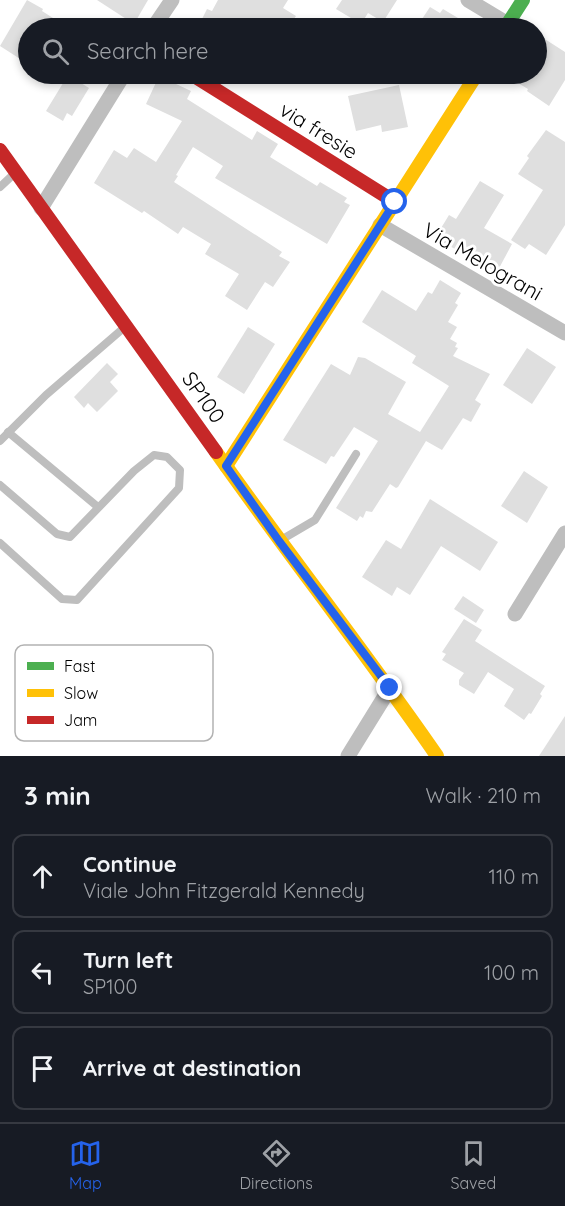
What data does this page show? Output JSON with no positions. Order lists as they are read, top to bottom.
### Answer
{
  "streets": {
    "main road": ["via fresie", "SP100"],
    "street": ["Via Melograni"]
  },
  "legend": ["Fast", "Slow", "Jam"],
  "page": {
    "search": "Search here",
    "heading": ["3 min", "Walk · 210 m"],
    "list": [
      ["Continue", "Viale John Fitzgerald Kennedy", "110 m"],
      ["Turn left", "SP100", "100 m"],
      "Arrive at destination"
    ],
    "nav": ["Map", "Directions", "Saved"]
  }
}
